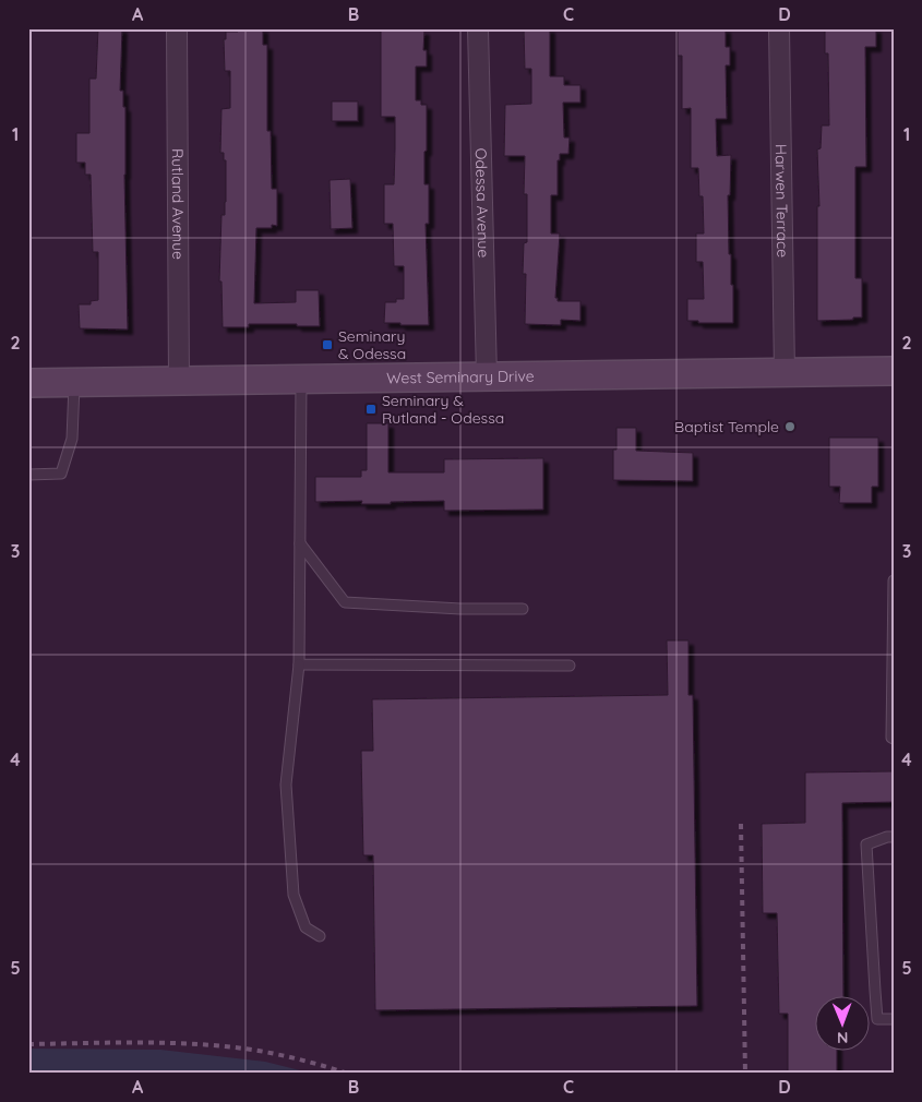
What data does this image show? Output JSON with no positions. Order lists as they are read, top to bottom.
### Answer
{
  "streets": {
    "main road": ["West Seminary Drive"],
    "street": ["Harwen Terrace", "Odessa Avenue", "Rutland Avenue"]
  },
  "crossings": [
    ["Harwen Terrace", "West Seminary Drive"],
    ["Odessa Avenue", "West Seminary Drive"],
    ["Rutland Avenue", "West Seminary Drive"]
  ],
  "places": {
    "transit": ["Seminary & Odessa", "Seminary & Rutland - Odessa"],
    "other": ["Baptist Temple"]
  },
  "north": "bottom",
  "grid": {
    "columns": [
      "A",
      "B",
      "C",
      "D"
    ],
    "rows": [
      "1",
      "2",
      "3",
      "4",
      "5"
    ]
  }
}
